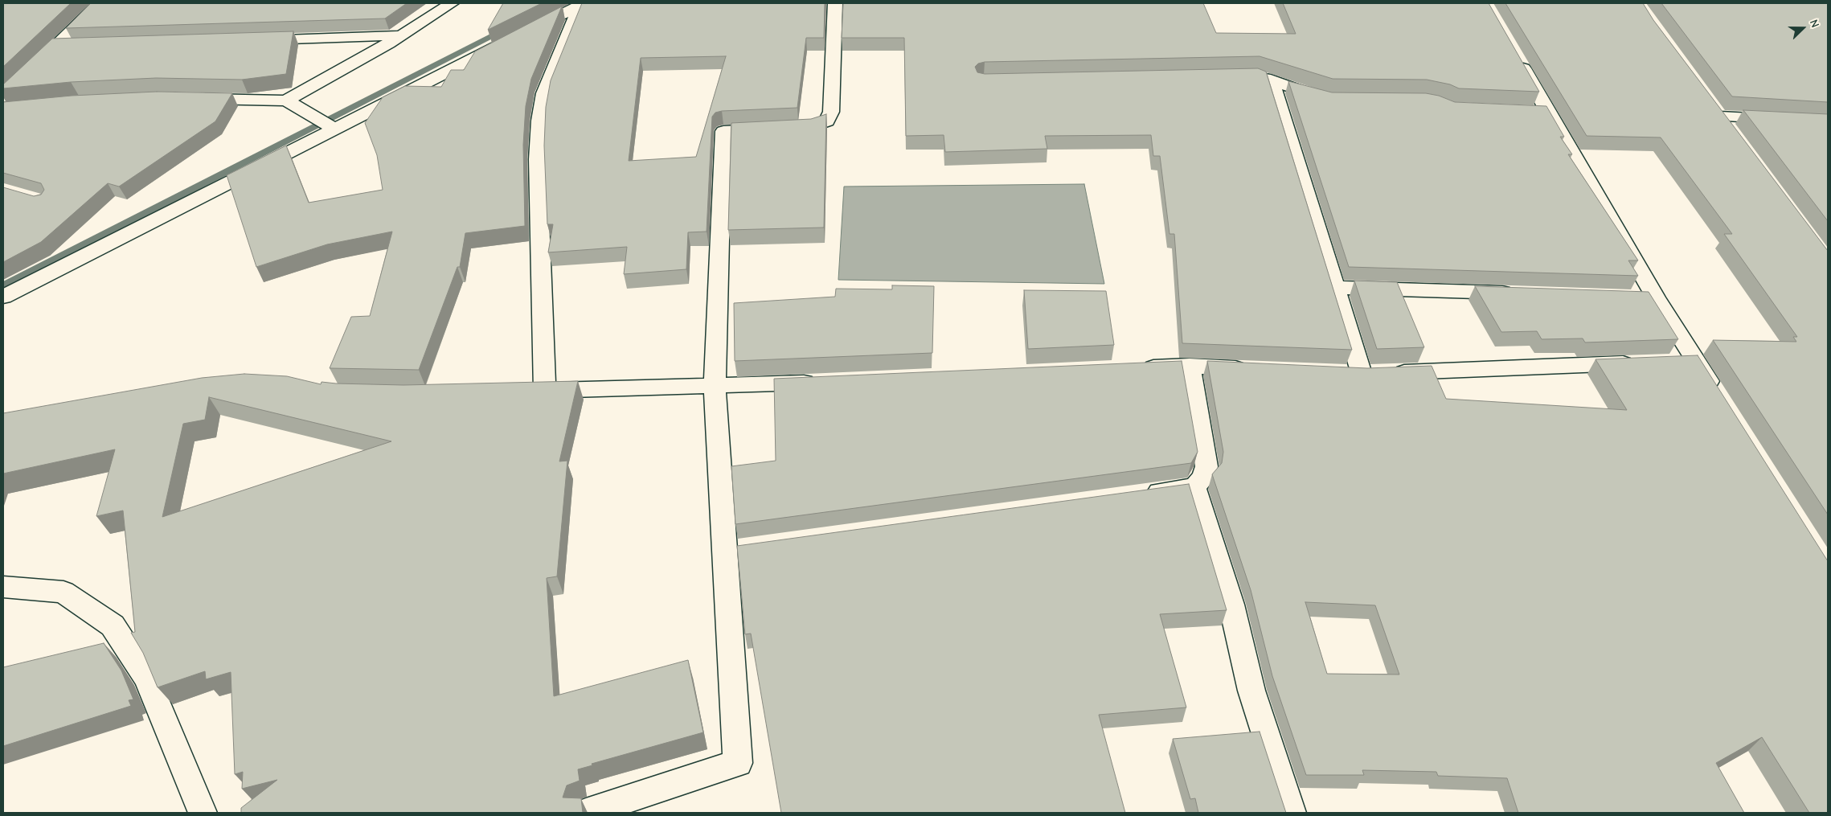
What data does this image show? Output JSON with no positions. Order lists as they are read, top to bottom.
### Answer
{
  "north": "right"
}
